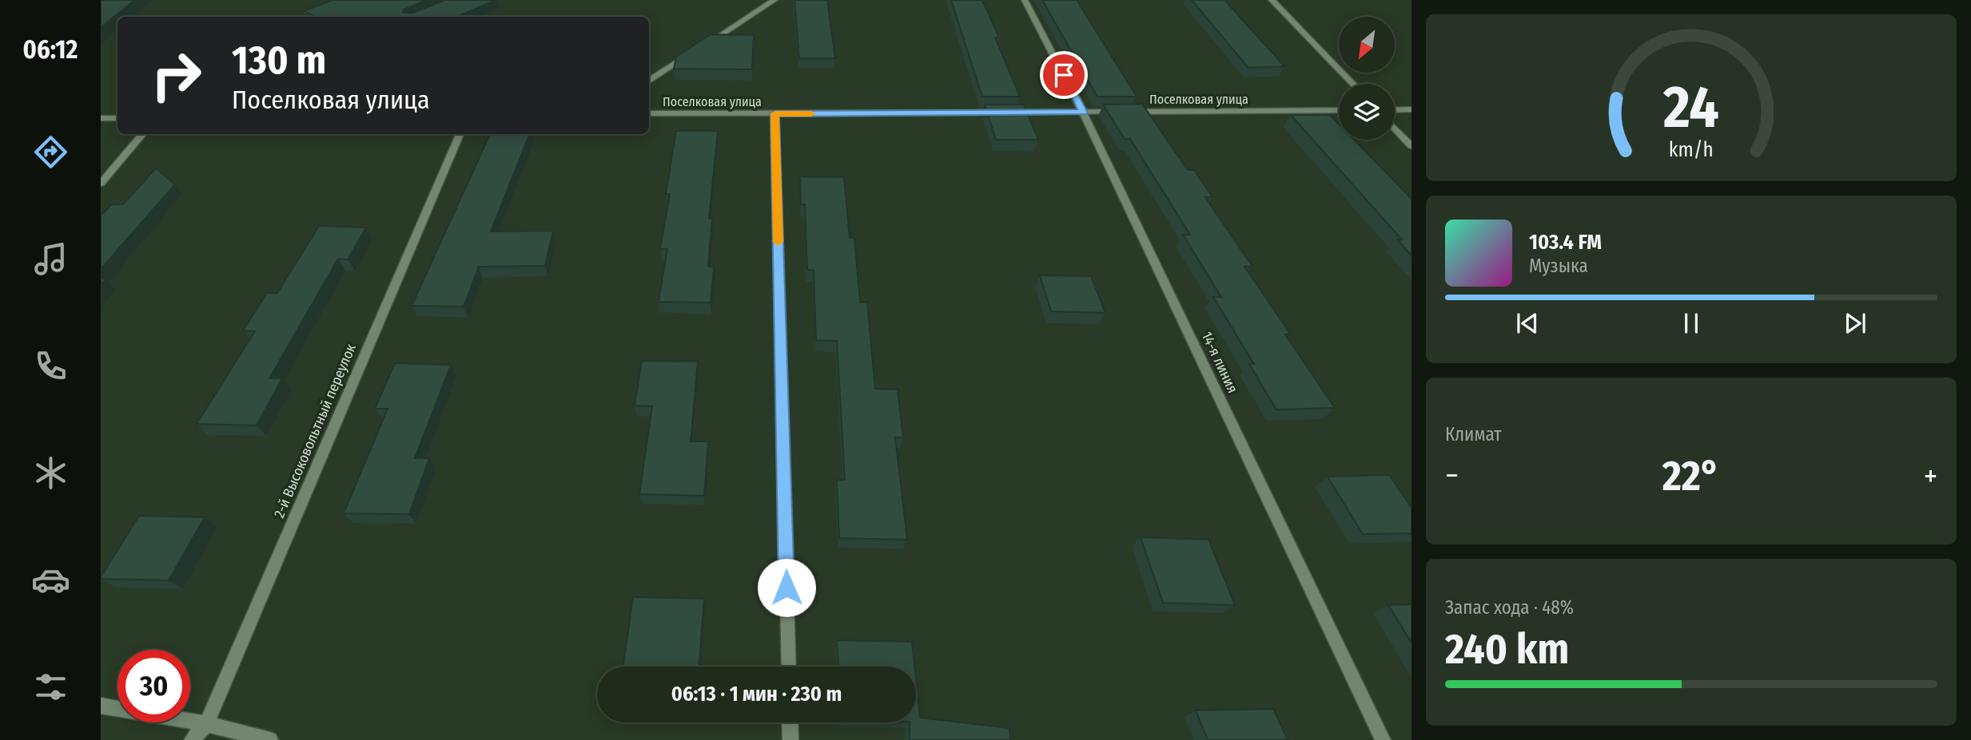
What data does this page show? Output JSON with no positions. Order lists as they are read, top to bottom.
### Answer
{
  "streets": {
    "street": ["Поселковая улица", "14-я линия", "2-й Высоковольтный переулок"]
  },
  "crossings": [
    ["Поселковая улица", "14-я линия"]
  ],
  "north": "bottom left",
  "page": {
    "tabs": "06:12",
    "turn": ["130 m", "Поселковая улица"],
    "song": ["103.4 FM", "Музыка"],
    "tile": [
      "Климат",
      ["Запас хода · 48%", "240 km"]
    ],
    "heat": ["−", "22°", "+"],
    "limit": "30",
    "trip": "06:13 · 1 мин · 230 m",
    "gauge": ["24", "km/h"]
  }
}
